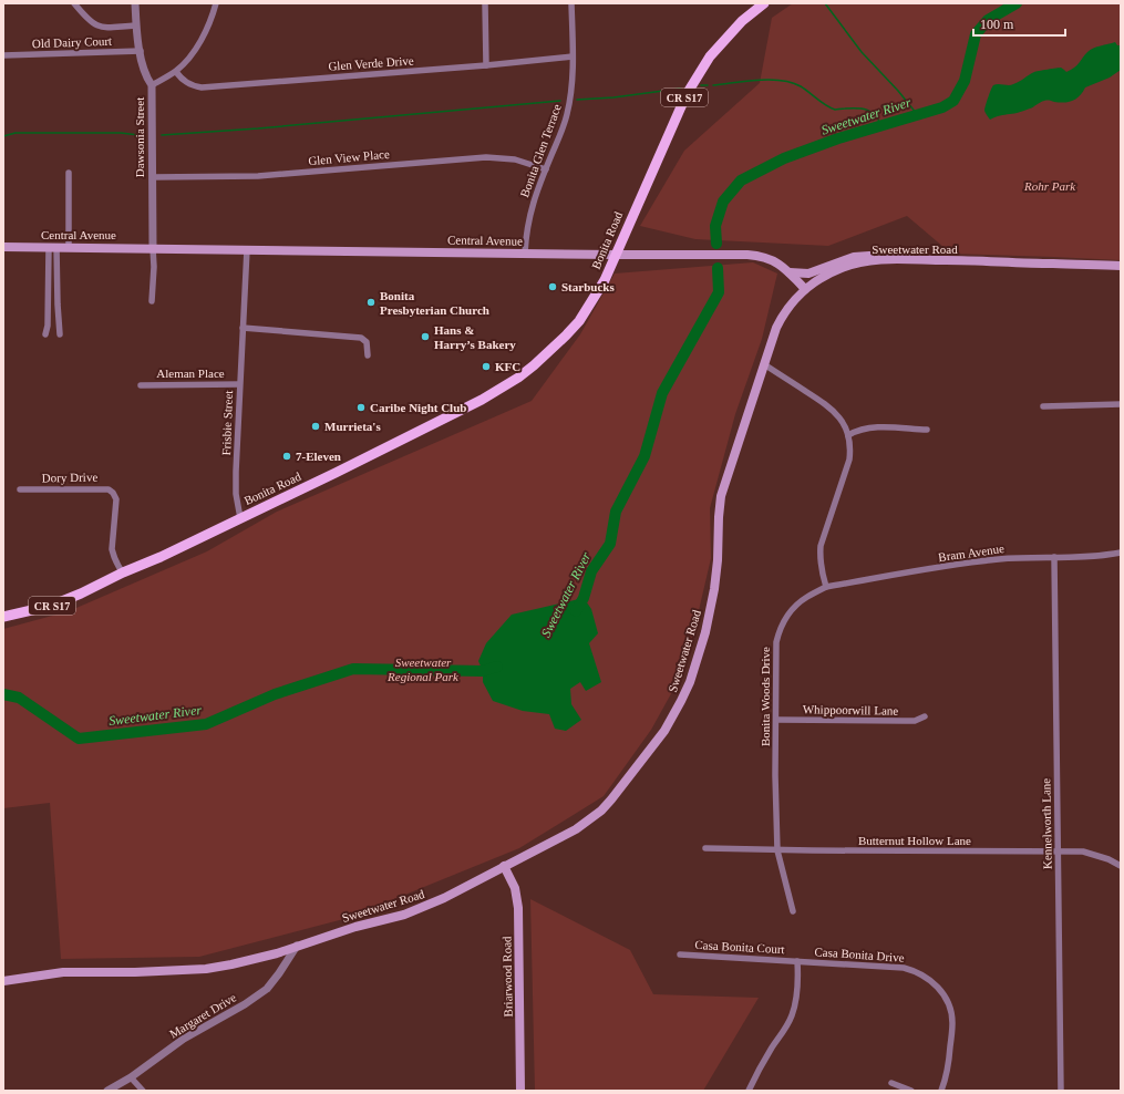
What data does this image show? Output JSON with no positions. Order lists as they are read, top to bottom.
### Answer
{
  "streets": {
    "main road": [
      "CR S17",
      "Central Avenue",
      "Bonita Road",
      "Sweetwater Road",
      "Briarwood Road"
    ],
    "street": [
      "Old Dairy Court",
      "Glen Verde Drive",
      "Dawsonia Street",
      "Bonita Glen Terrace",
      "Glen View Place",
      "Aleman Place",
      "Frisbie Street",
      "Dory Drive",
      "Bram Avenue",
      "Bonita Woods Drive",
      "Whippoorwill Lane",
      "Kennelworth Lane",
      "Butternut Hollow Lane",
      "Casa Bonita Court",
      "Casa Bonita Drive",
      "Margaret Drive"
    ]
  },
  "crossings": [
    ["Old Dairy Court", "Dawsonia Street"],
    ["Glen Verde Drive", "Bonita Glen Terrace"],
    ["Dawsonia Street", "Glen View Place"],
    ["Dawsonia Street", "Central Avenue"],
    ["Bonita Glen Terrace", "Glen View Place"],
    ["Bonita Glen Terrace", "Central Avenue"],
    ["Central Avenue", "Bonita Road"],
    ["Central Avenue", "Sweetwater Road"],
    ["Central Avenue", "Frisbie Street"],
    ["Bonita Road", "Frisbie Street"],
    ["Bonita Road", "Dory Drive"],
    ["Sweetwater Road", "Briarwood Road"],
    ["Sweetwater Road", "Margaret Drive"],
    ["Aleman Place", "Frisbie Street"],
    ["Bram Avenue", "Bonita Woods Drive"],
    ["Bram Avenue", "Kennelworth Lane"],
    ["Bonita Woods Drive", "Whippoorwill Lane"],
    ["Bonita Woods Drive", "Butternut Hollow Lane"],
    ["Kennelworth Lane", "Butternut Hollow Lane"],
    ["Casa Bonita Court", "Casa Bonita Drive"]
  ],
  "water": ["Sweetwater River"],
  "parks": ["Rohr Park", "Sweetwater Regional Park"],
  "places": [
    "Starbucks",
    "Bonita Presbyterian Church",
    "Hans & Harry’s Bakery",
    "KFC",
    "Caribe Night Club",
    "Murrieta's",
    "7-Eleven"
  ],
  "scale_bar": "100 m"
}
